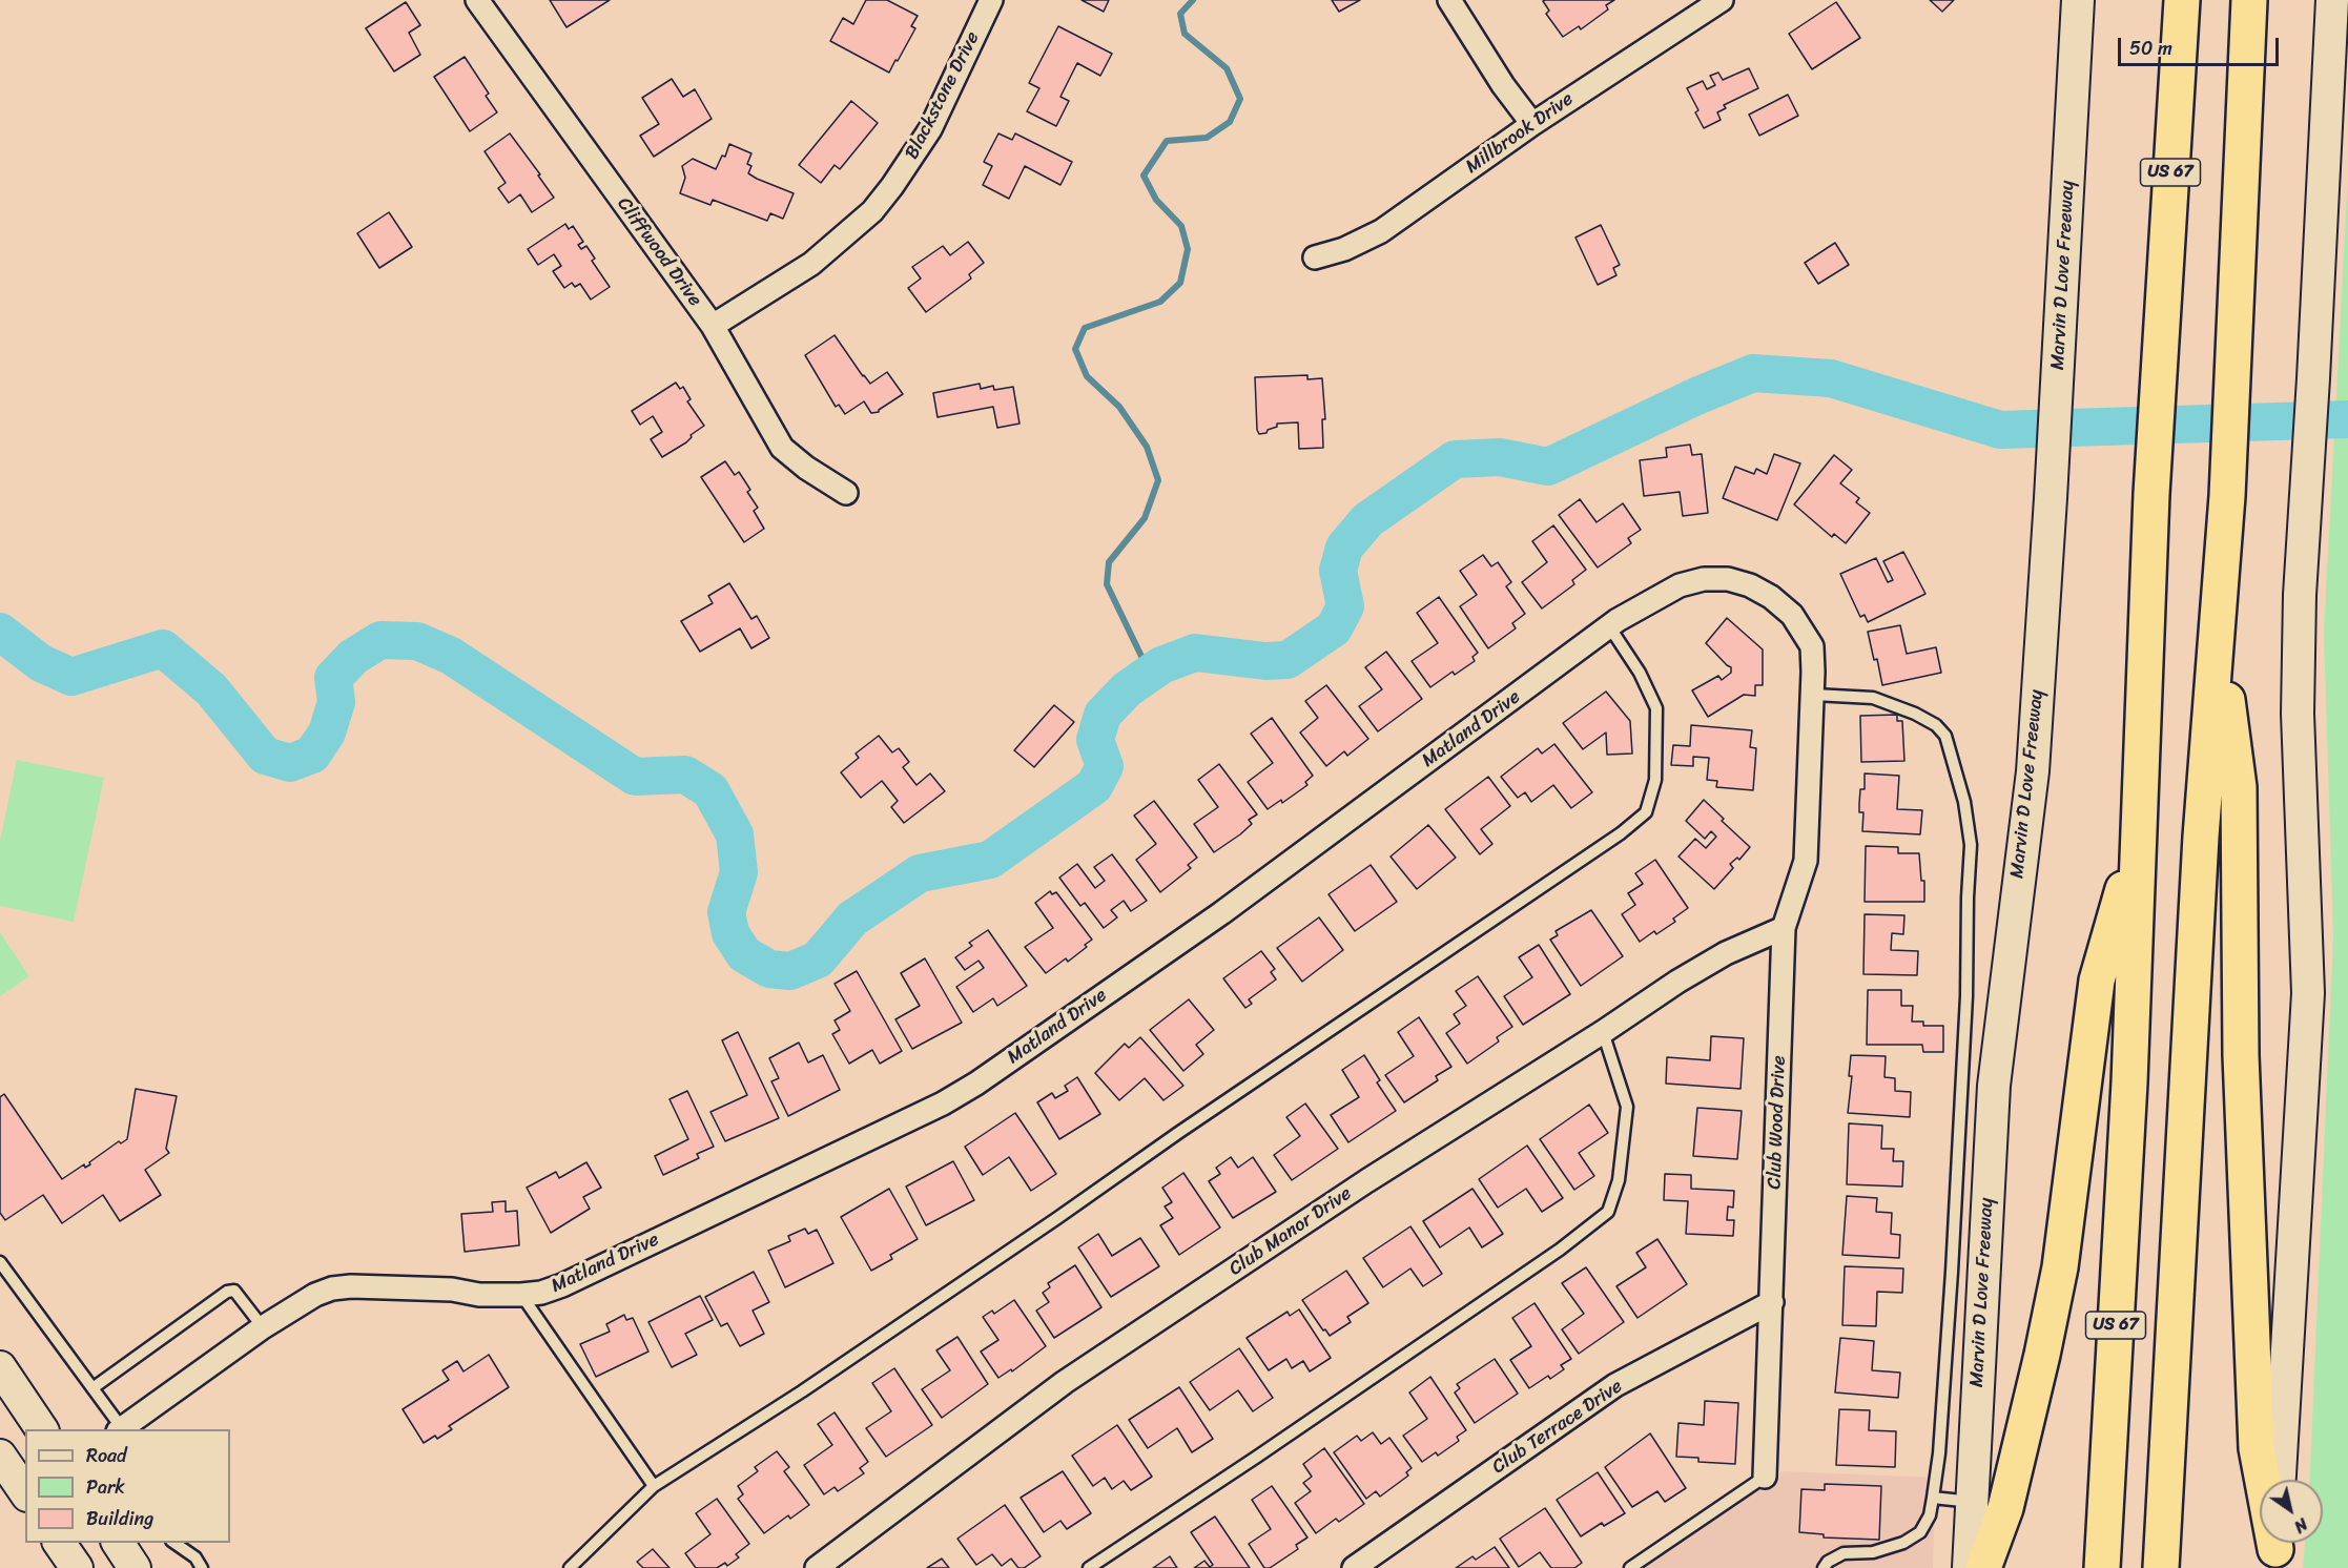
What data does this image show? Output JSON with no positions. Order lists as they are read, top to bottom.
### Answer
{
  "streets": {
    "highway": ["US 67"],
    "main road": ["Marvin D Love Freeway"],
    "street": [
      "Blackstone Drive",
      "Millbrook Drive",
      "Cliffwood Drive",
      "Matland Drive",
      "Club Wood Drive",
      "Club Manor Drive",
      "Club Terrace Drive"
    ]
  },
  "crossings": [
    ["Blackstone Drive", "Cliffwood Drive"],
    ["Matland Drive", "Club Wood Drive"],
    ["Club Wood Drive", "Club Manor Drive"],
    ["Club Wood Drive", "Club Terrace Drive"]
  ],
  "legend": ["Road", "Park", "Building"],
  "scale_bar": "50 m",
  "north": "bottom right"
}
